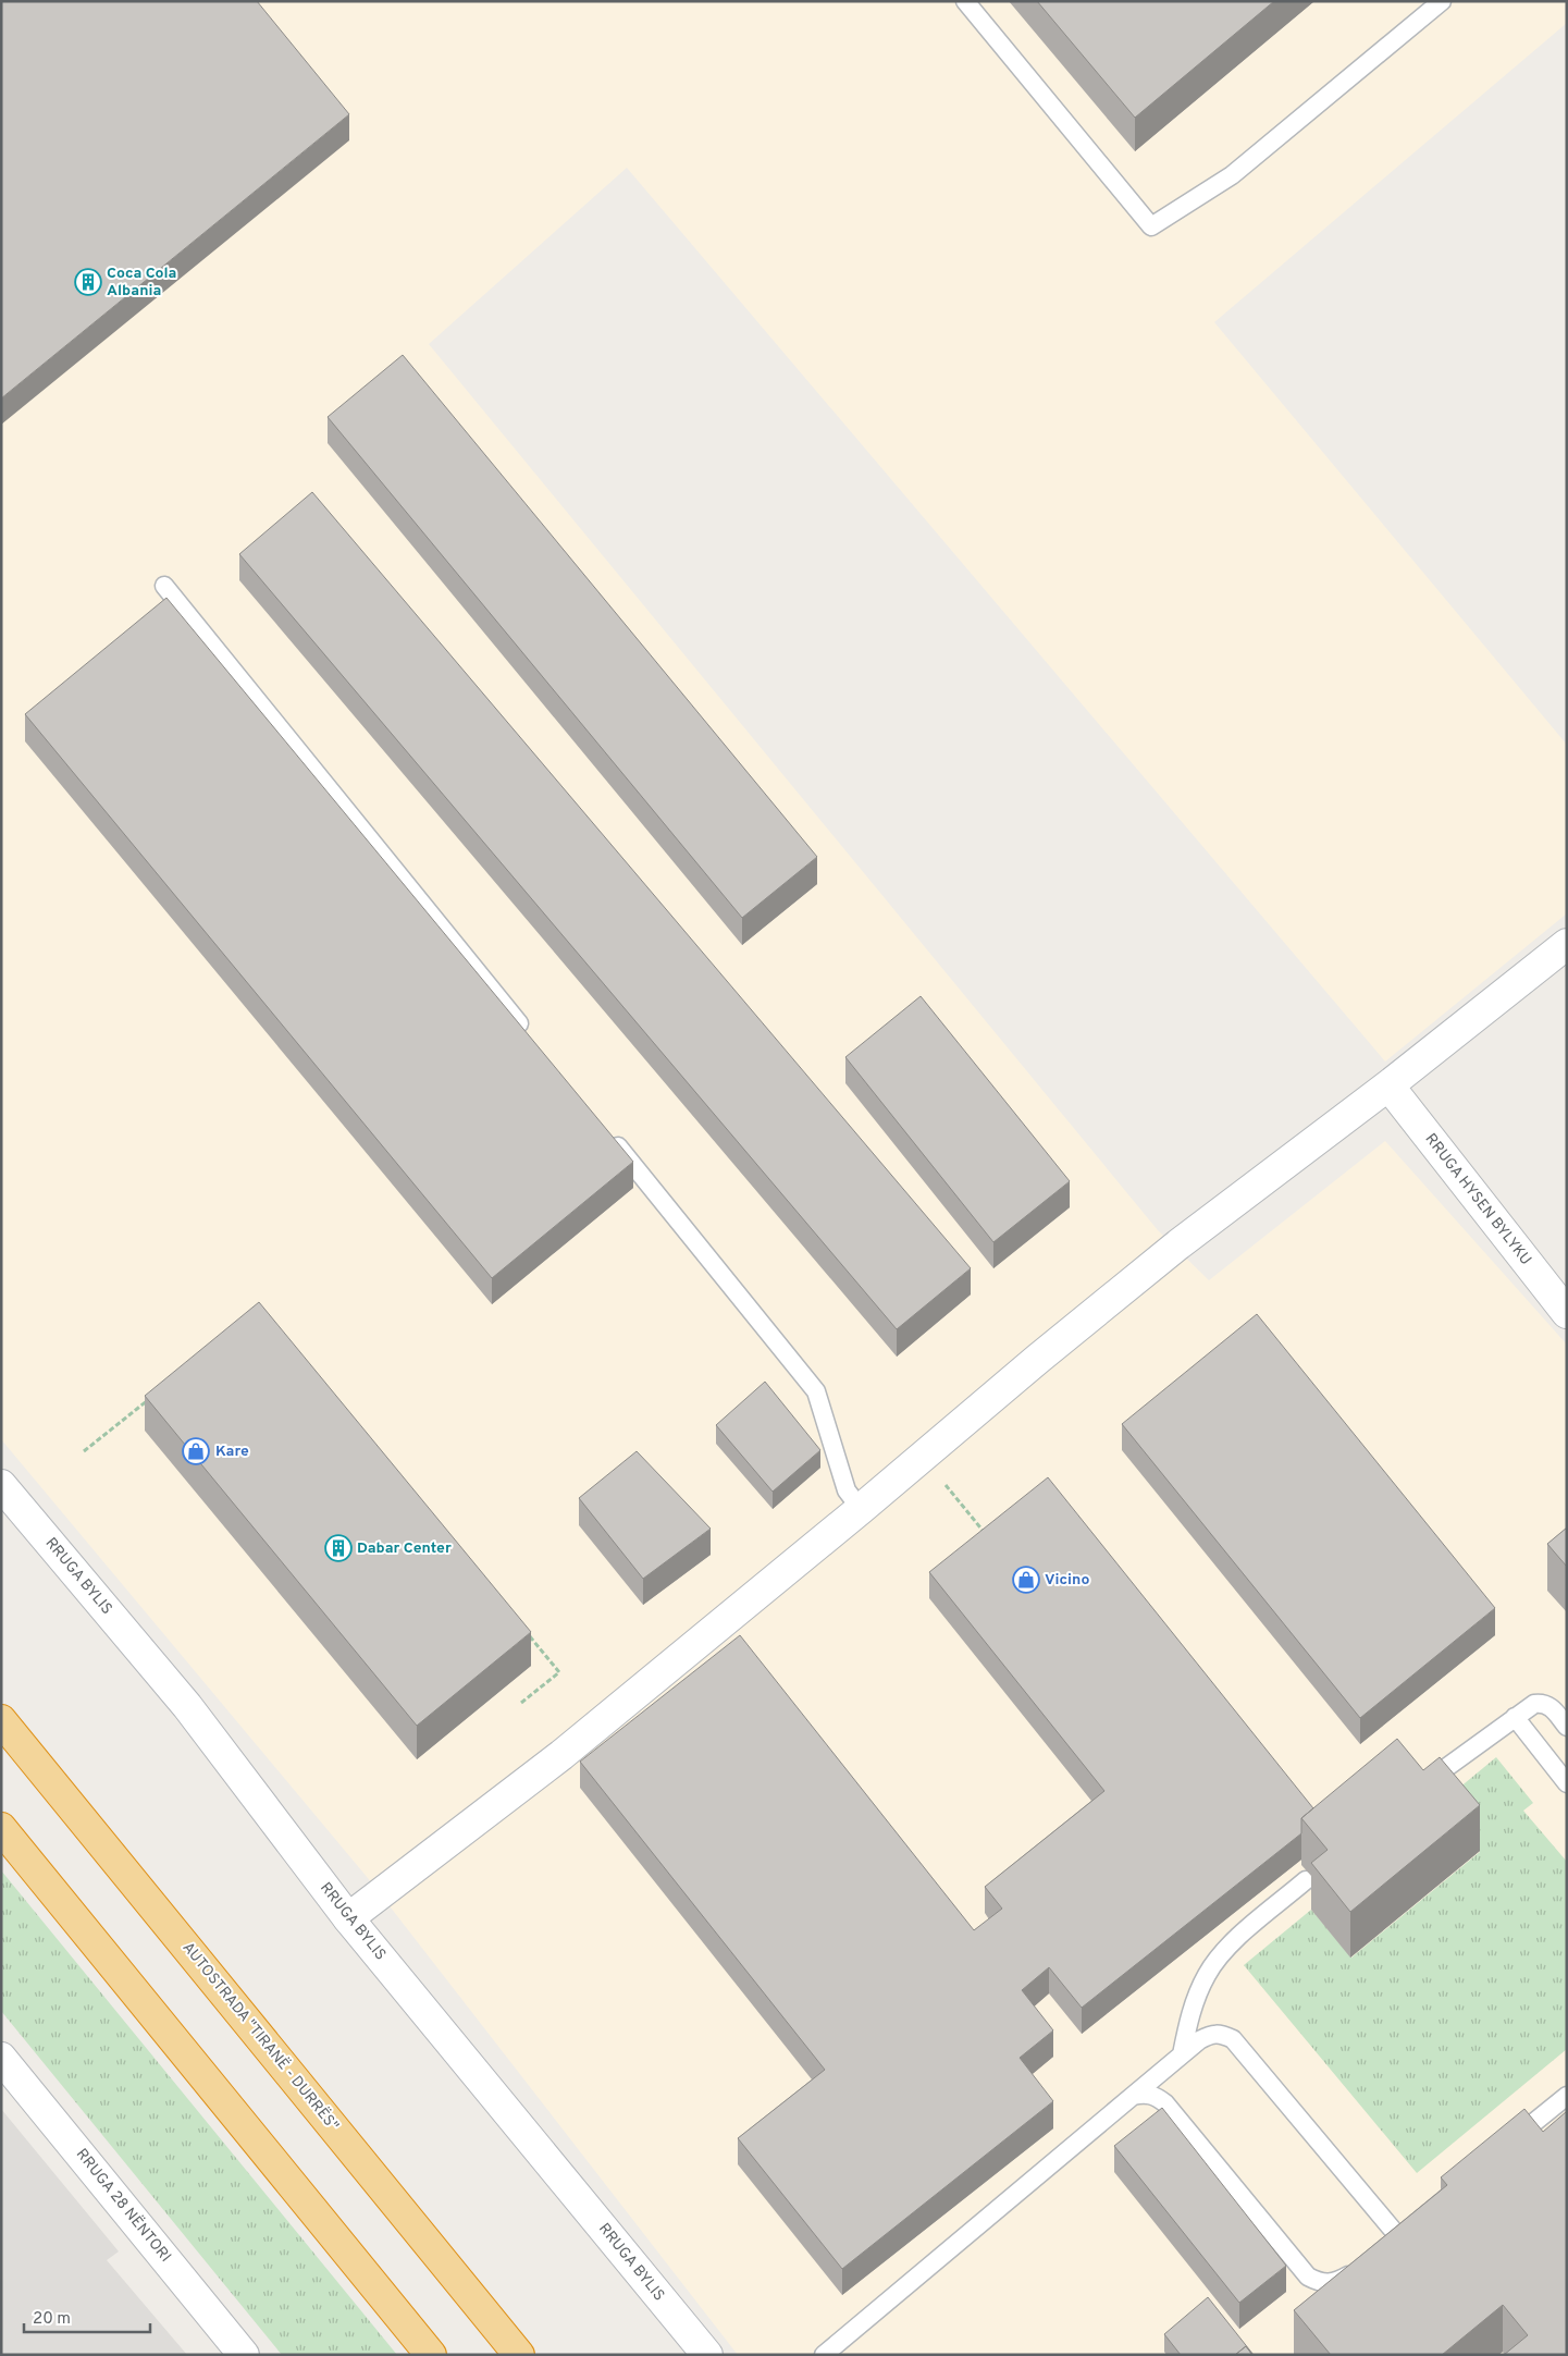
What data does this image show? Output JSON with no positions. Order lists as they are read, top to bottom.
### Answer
{
  "streets": {
    "highway": ["AUTOSTRADA \"TIRANË - DURRËS\""],
    "street": ["RRUGA HYSEN BYLYKU", "RRUGA BYLIS", "RRUGA 28 NËNTORI"]
  },
  "places": {
    "building": ["Coca Cola Albania", "Dabar Center"],
    "shop": ["Kare", "Vicino"]
  },
  "scale_bar": "20 m"
}
